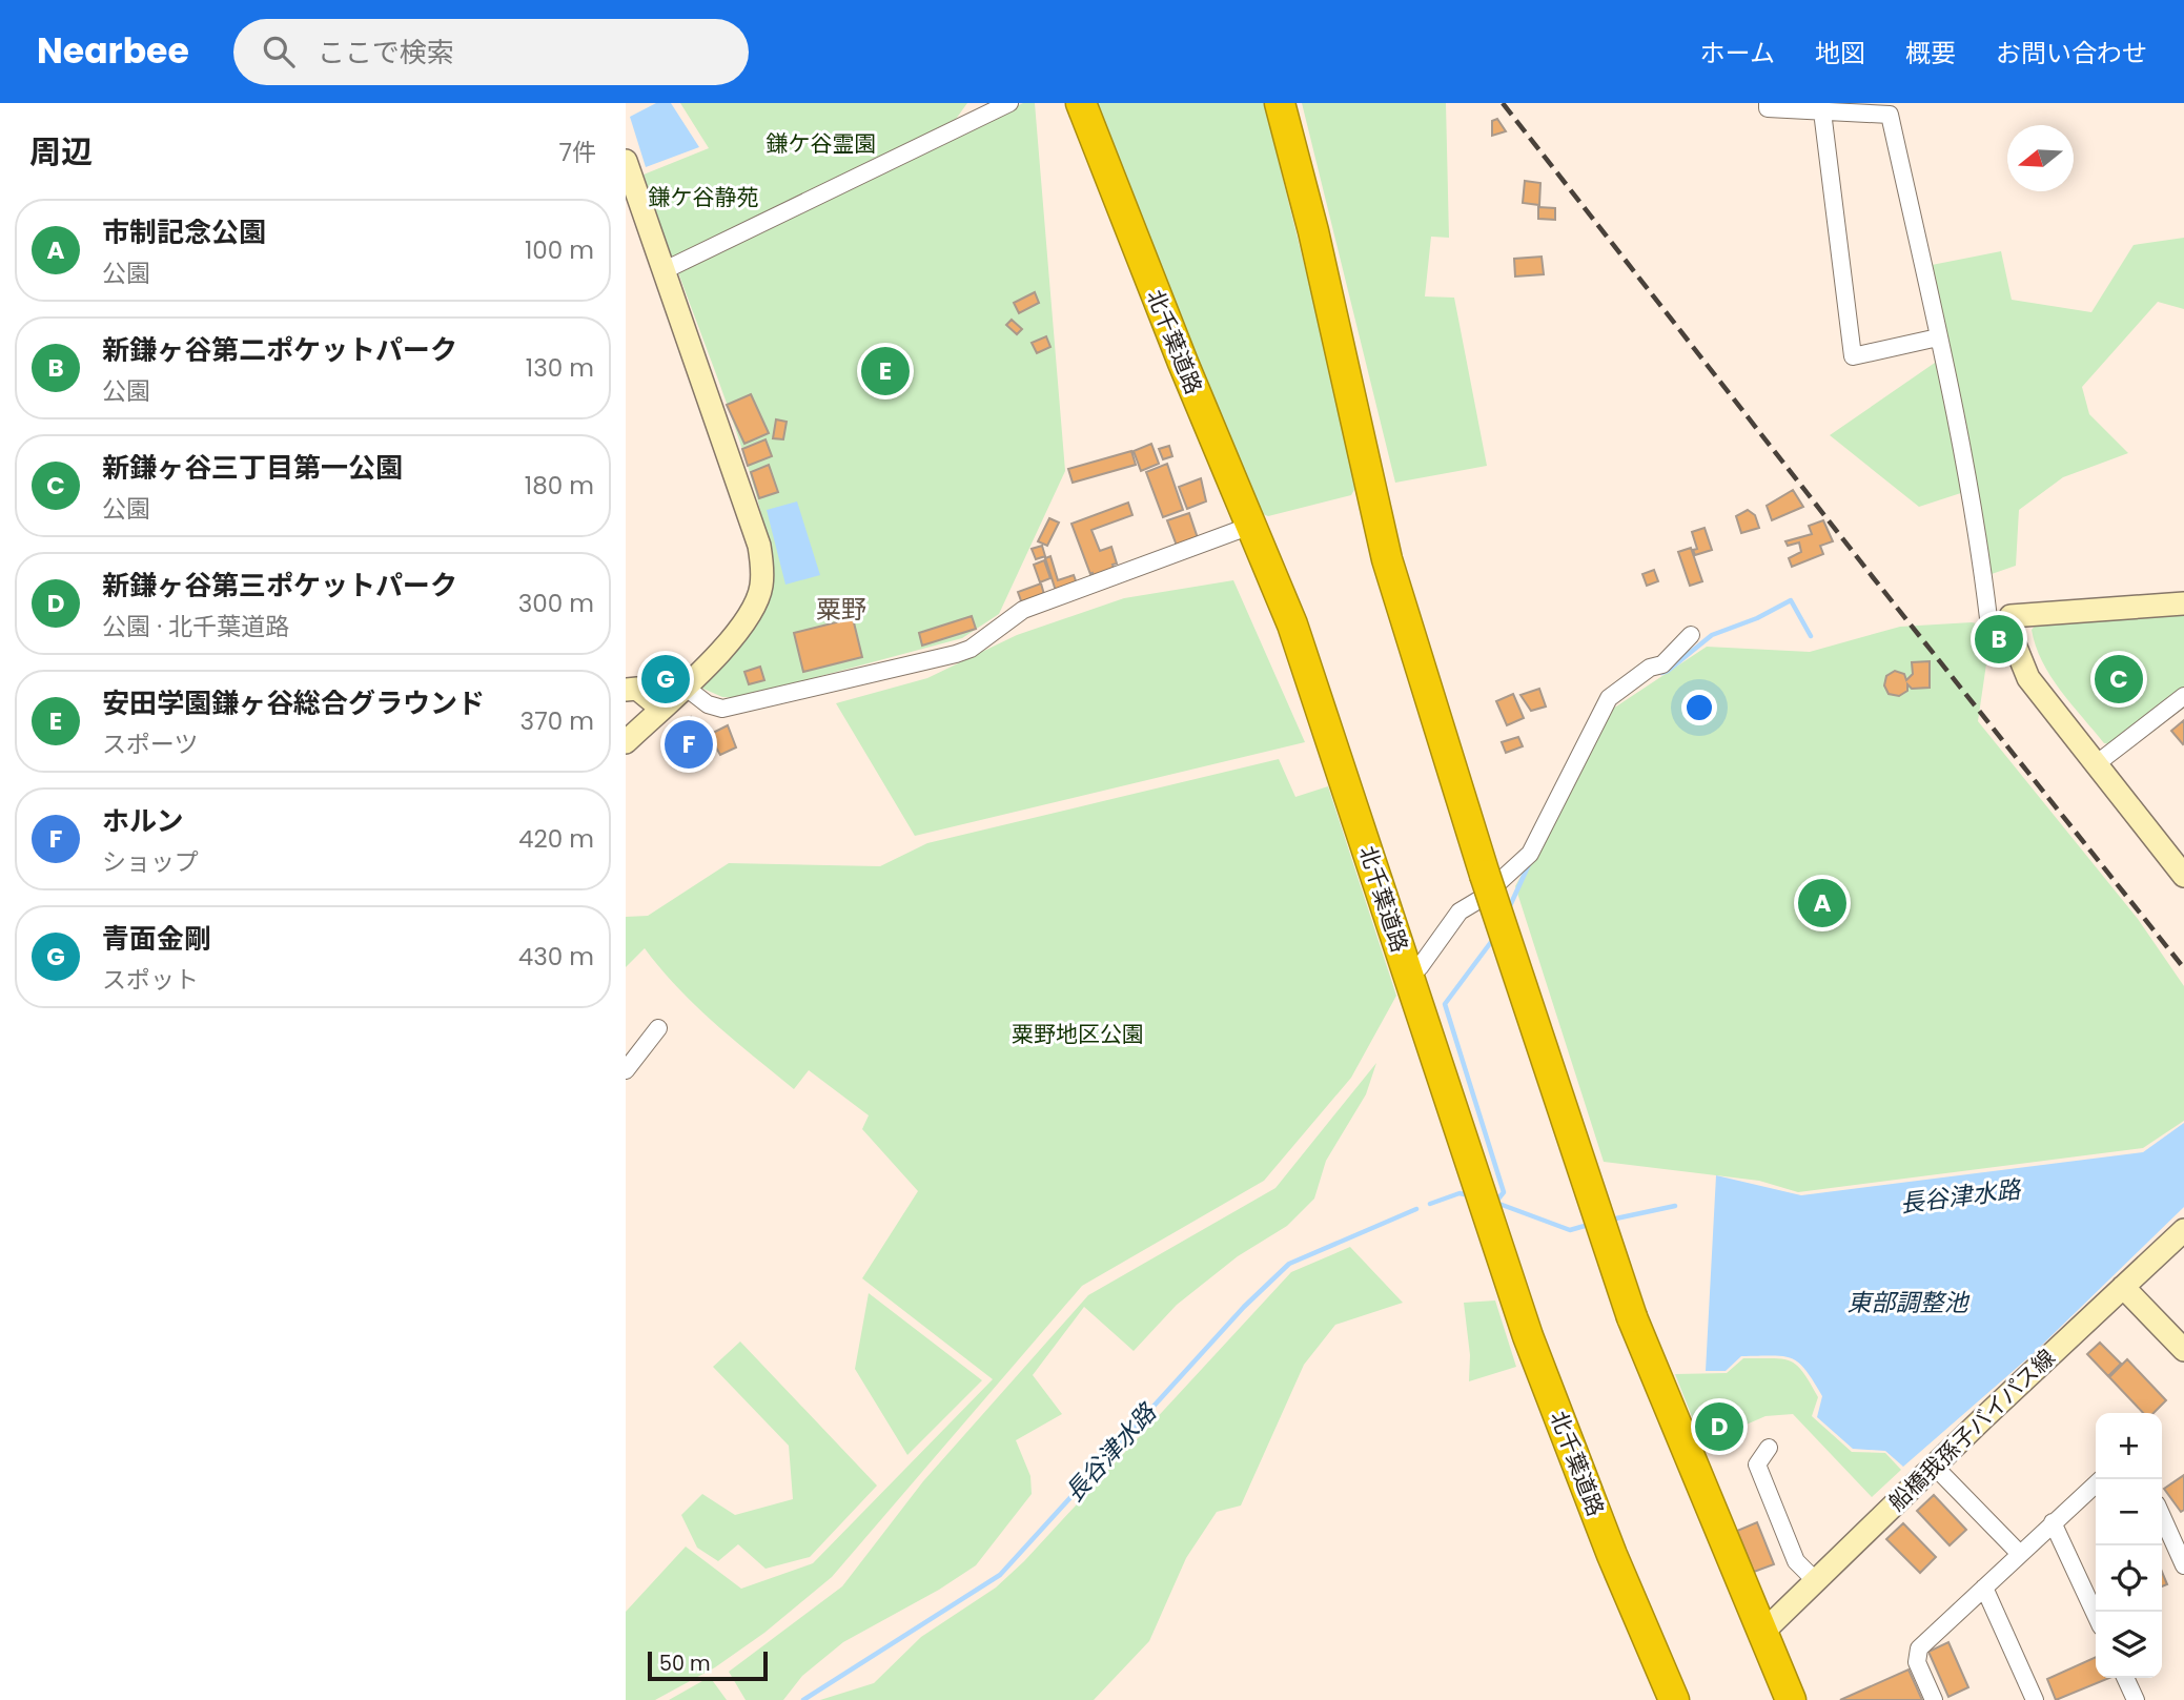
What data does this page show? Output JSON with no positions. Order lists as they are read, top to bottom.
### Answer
{
  "streets": {
    "highway": ["北千葉道路"],
    "street": ["船橋我孫子バイパス線"]
  },
  "districts": ["粟野"],
  "water": ["長谷津水路", "東部調整池"],
  "parks": ["鎌ケ谷霊園", "鎌ケ谷静苑", "粟野地区公園"],
  "scale_bar": "50 m",
  "north": "left",
  "page": {
    "header": "Nearbee",
    "search": "ここで検索",
    "nav": [
      "ホーム",
      "地図",
      "概要",
      "お問い合わせ"
    ],
    "heading": ["周辺", "7件"],
    "list": [
      {
        "mark": "A",
        "name": "市制記念公園",
        "note": "公園",
        "value": "100 m"
      },
      {
        "mark": "B",
        "name": "新鎌ヶ谷第二ポケットパーク",
        "note": "公園",
        "value": "130 m"
      },
      {
        "mark": "C",
        "name": "新鎌ヶ谷三丁目第一公園",
        "note": "公園",
        "value": "180 m"
      },
      {
        "mark": "D",
        "name": "新鎌ヶ谷第三ポケットパーク",
        "note": "公園 · 北千葉道路",
        "value": "300 m"
      },
      {
        "mark": "E",
        "name": "安田学園鎌ヶ谷総合グラウンド",
        "note": "スポーツ",
        "value": "370 m"
      },
      {
        "mark": "F",
        "name": "ホルン",
        "note": "ショップ",
        "value": "420 m"
      },
      {
        "mark": "G",
        "name": "青面金剛",
        "note": "スポット",
        "value": "430 m"
      }
    ],
    "pins": [
      "E",
      "B",
      "C",
      "G",
      "F",
      "A",
      "D"
    ],
    "map_buttons": ["+", "−"],
    "scale": "50 m"
  }
}
